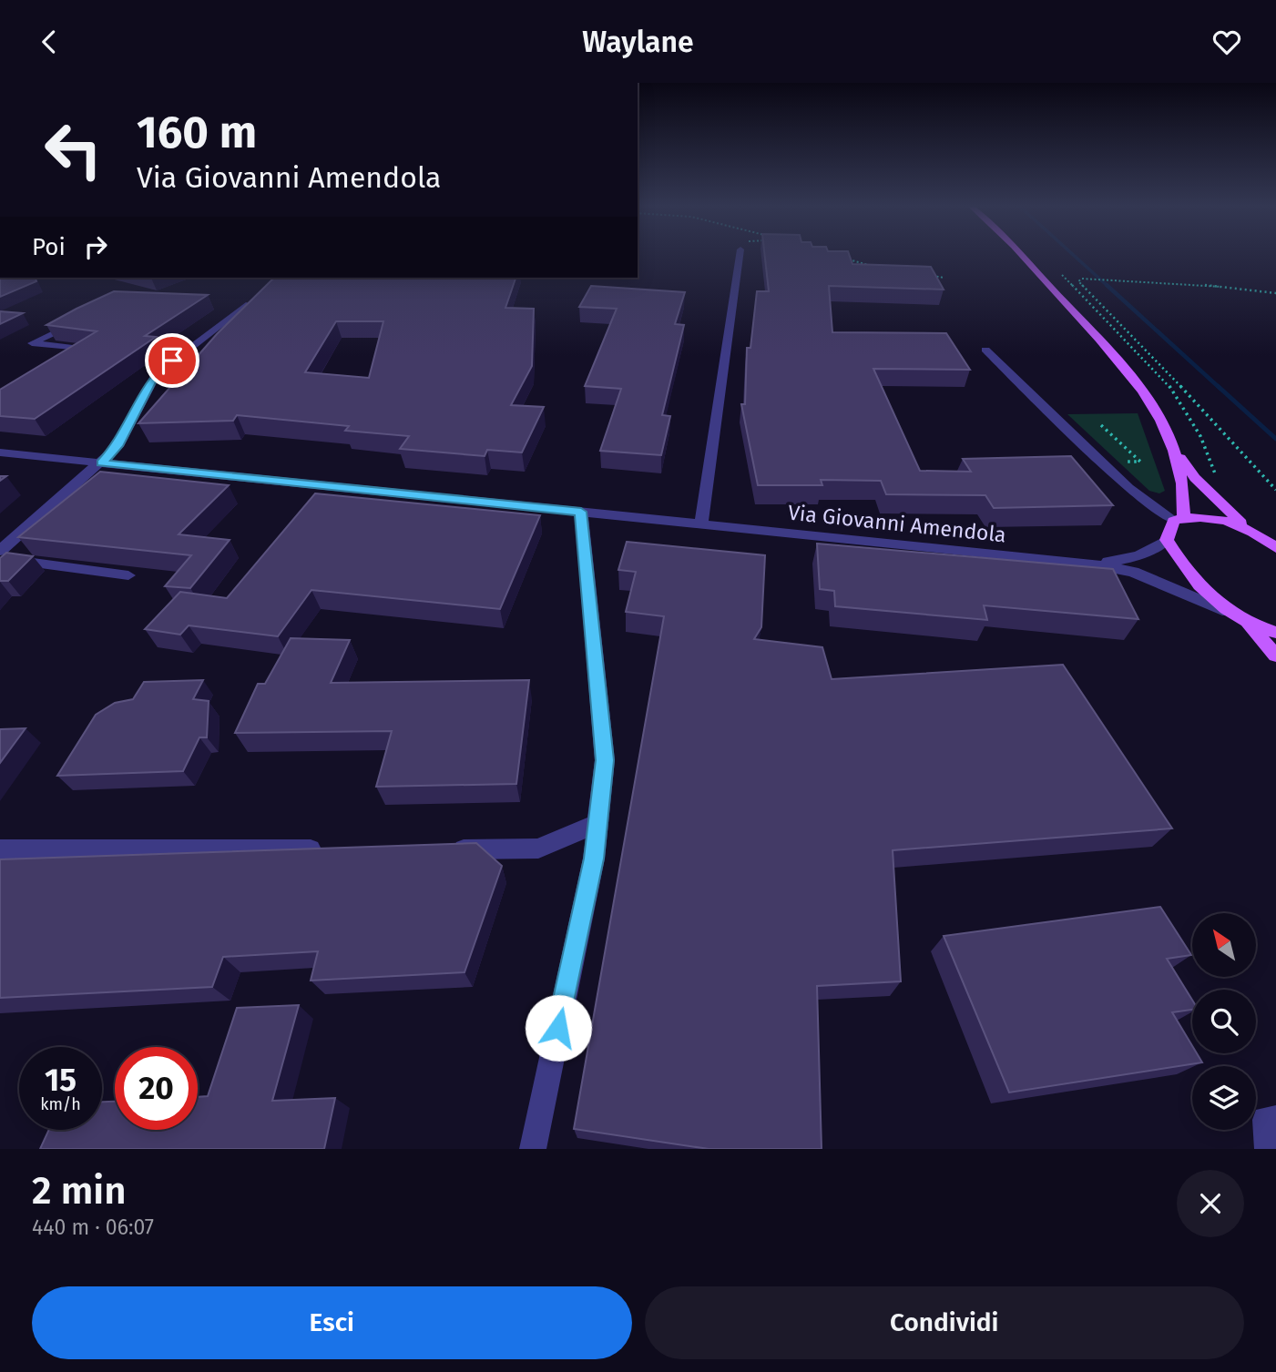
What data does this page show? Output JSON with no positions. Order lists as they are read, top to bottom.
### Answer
{
  "streets": {
    "street": ["Via Giovanni Amendola"]
  },
  "north": "top left",
  "page": {
    "header": "Waylane",
    "turn": ["160 m", "Via Giovanni Amendola"],
    "then": "Poi",
    "speed": "15 km/h",
    "limit": "20",
    "heading": ["2 min", "440 m · 06:07"],
    "buttons": ["Esci", "Condividi"]
  }
}
